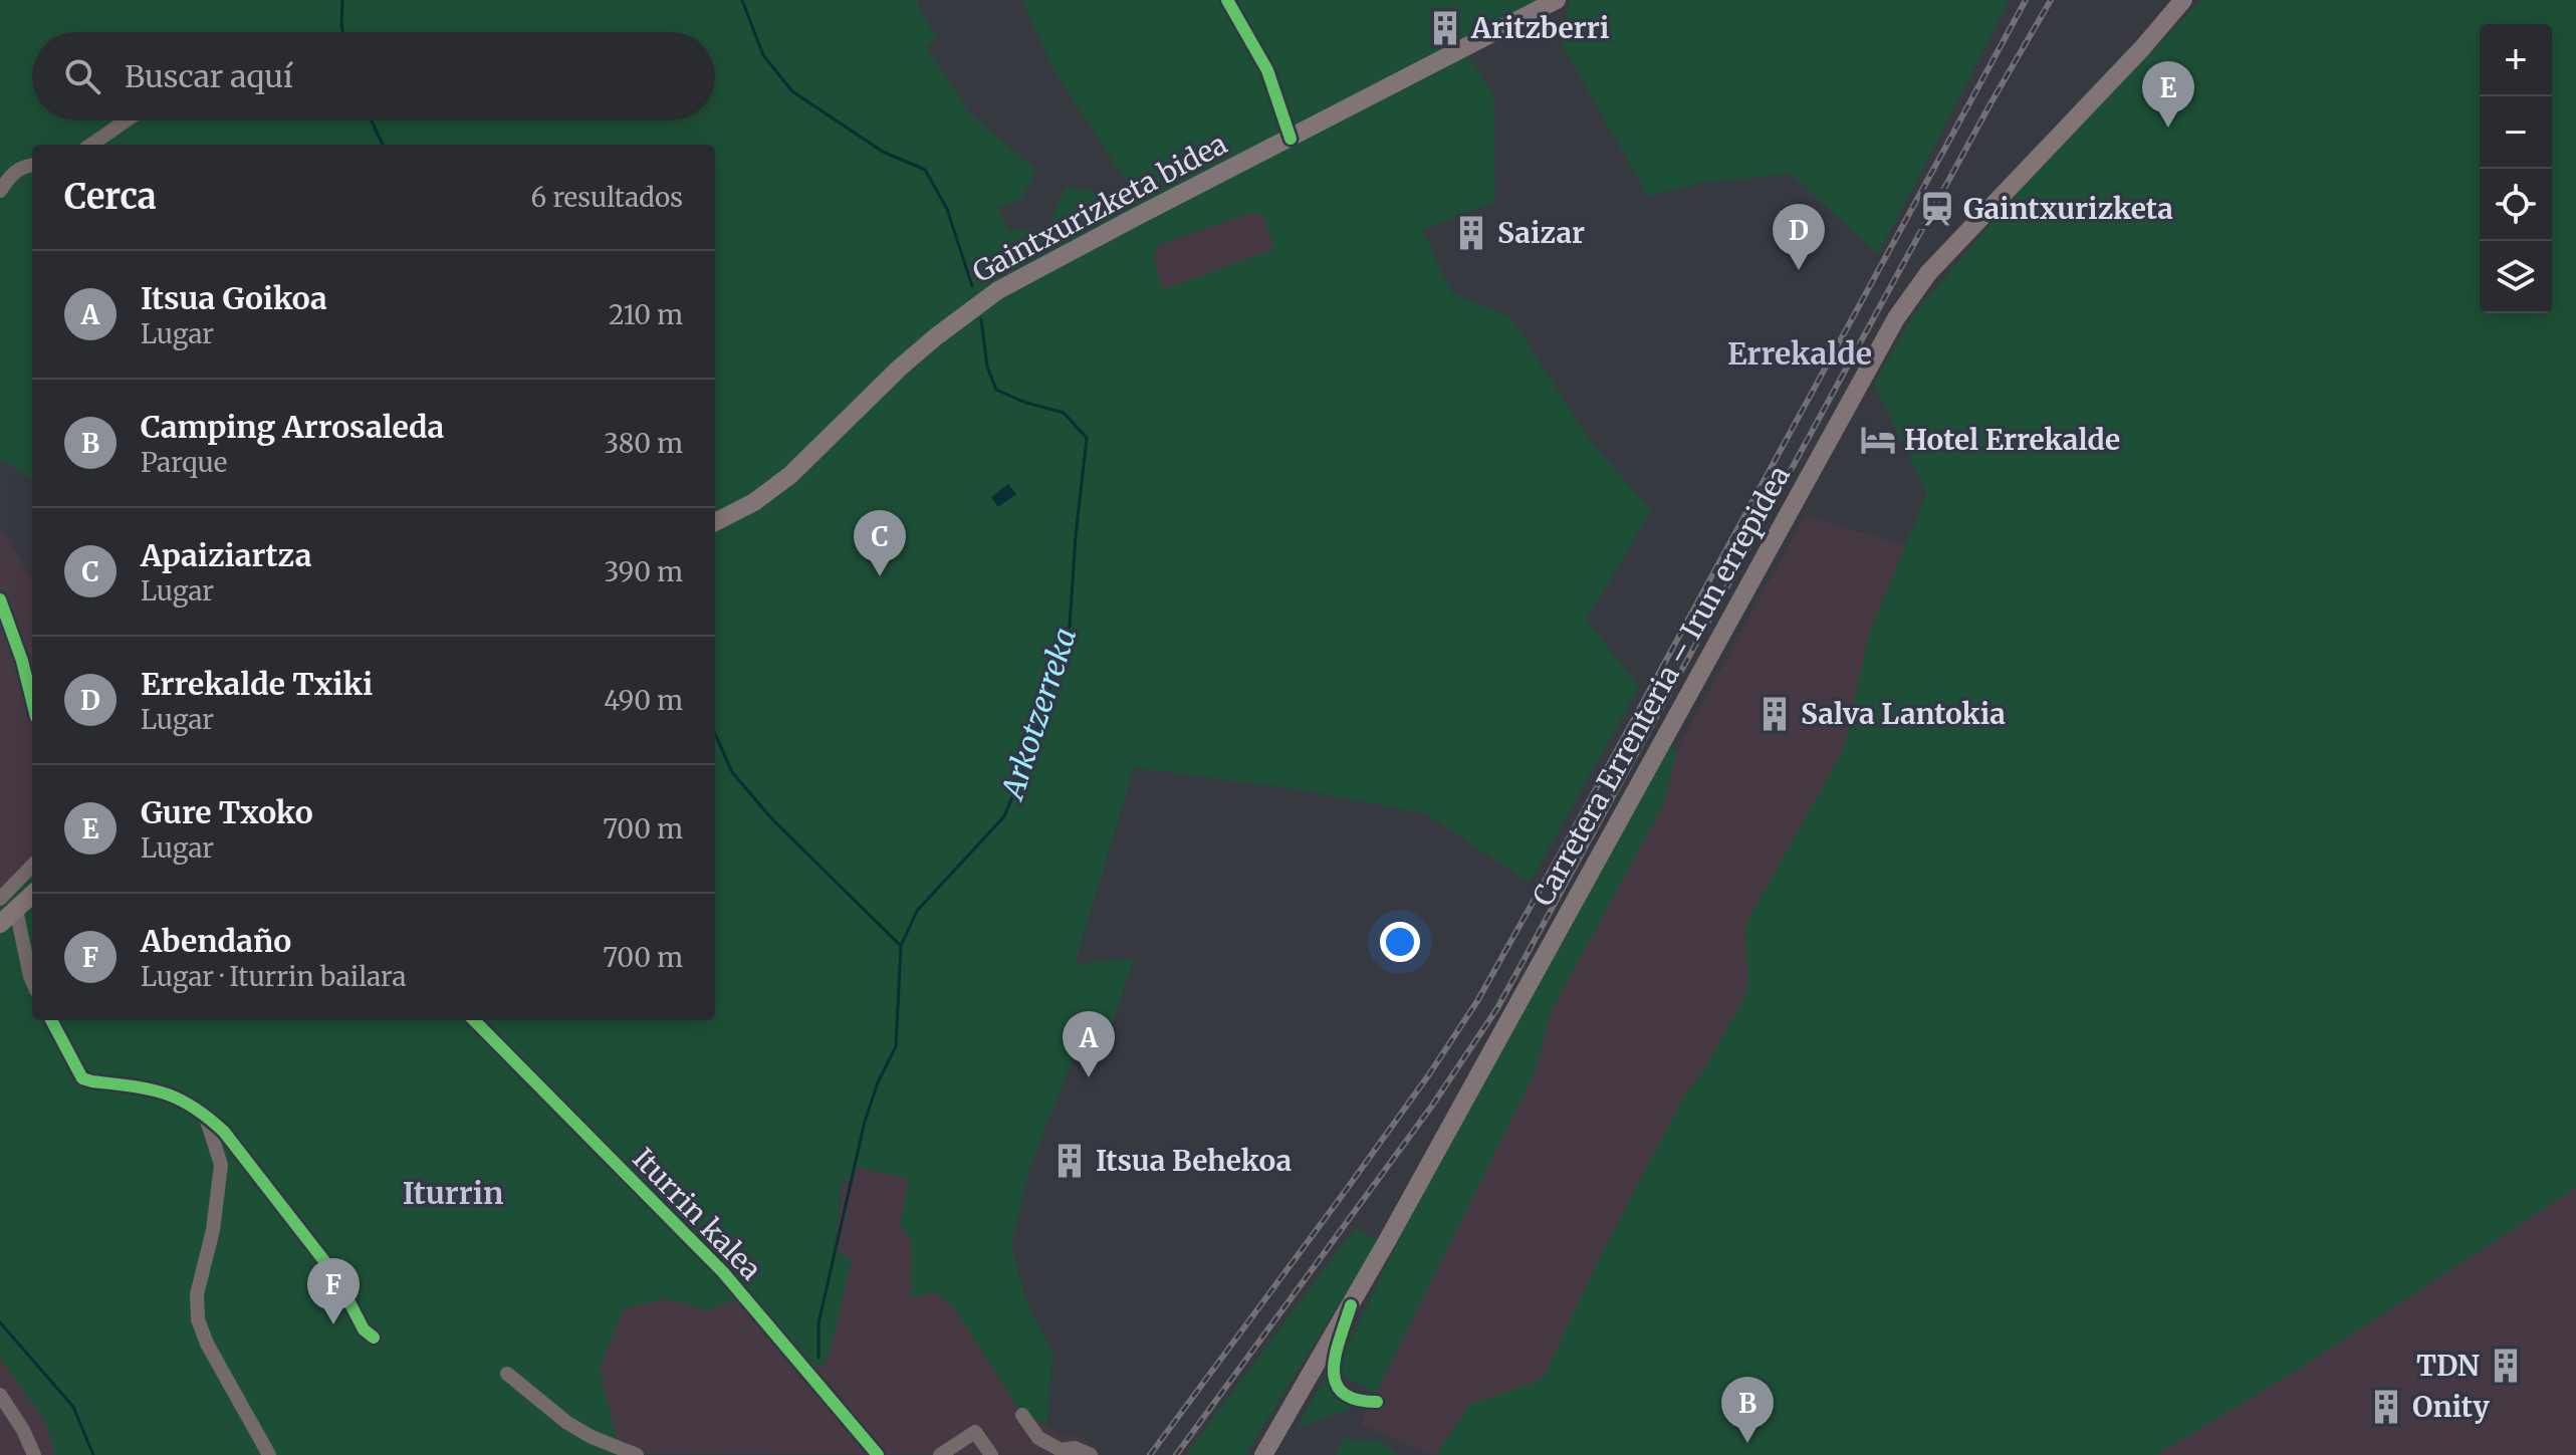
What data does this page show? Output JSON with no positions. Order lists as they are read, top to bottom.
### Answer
{
  "streets": {
    "main road": ["Gaintxurizketa bidea", "Carretera Errenteria – Irun errepidea"],
    "street": ["Iturrin kalea"]
  },
  "districts": ["Errekalde", "Iturrin"],
  "water": ["Arkotzerreka"],
  "places": {
    "building": [
      "Aritzberri",
      "Saizar",
      "Salva Lantokia",
      "Itsua Behekoa",
      "TDN",
      "Onity"
    ],
    "station": ["Gaintxurizketa"],
    "hotel": ["Hotel Errekalde"]
  },
  "page": {
    "map_buttons": ["+", "−"],
    "search": "Buscar aquí",
    "pins": [
      "E",
      "D",
      "C",
      "A",
      "F",
      "B"
    ],
    "heading": ["Cerca", "6 resultados"],
    "list": [
      {
        "mark": "A",
        "name": "Itsua Goikoa",
        "note": "Lugar",
        "value": "210 m"
      },
      {
        "mark": "B",
        "name": "Camping Arrosaleda",
        "note": "Parque",
        "value": "380 m"
      },
      {
        "mark": "C",
        "name": "Apaiziartza",
        "note": "Lugar",
        "value": "390 m"
      },
      {
        "mark": "D",
        "name": "Errekalde Txiki",
        "note": "Lugar",
        "value": "490 m"
      },
      {
        "mark": "E",
        "name": "Gure Txoko",
        "note": "Lugar",
        "value": "700 m"
      },
      {
        "mark": "F",
        "name": "Abendaño",
        "note": "Lugar · Iturrin bailara",
        "value": "700 m"
      }
    ]
  }
}
